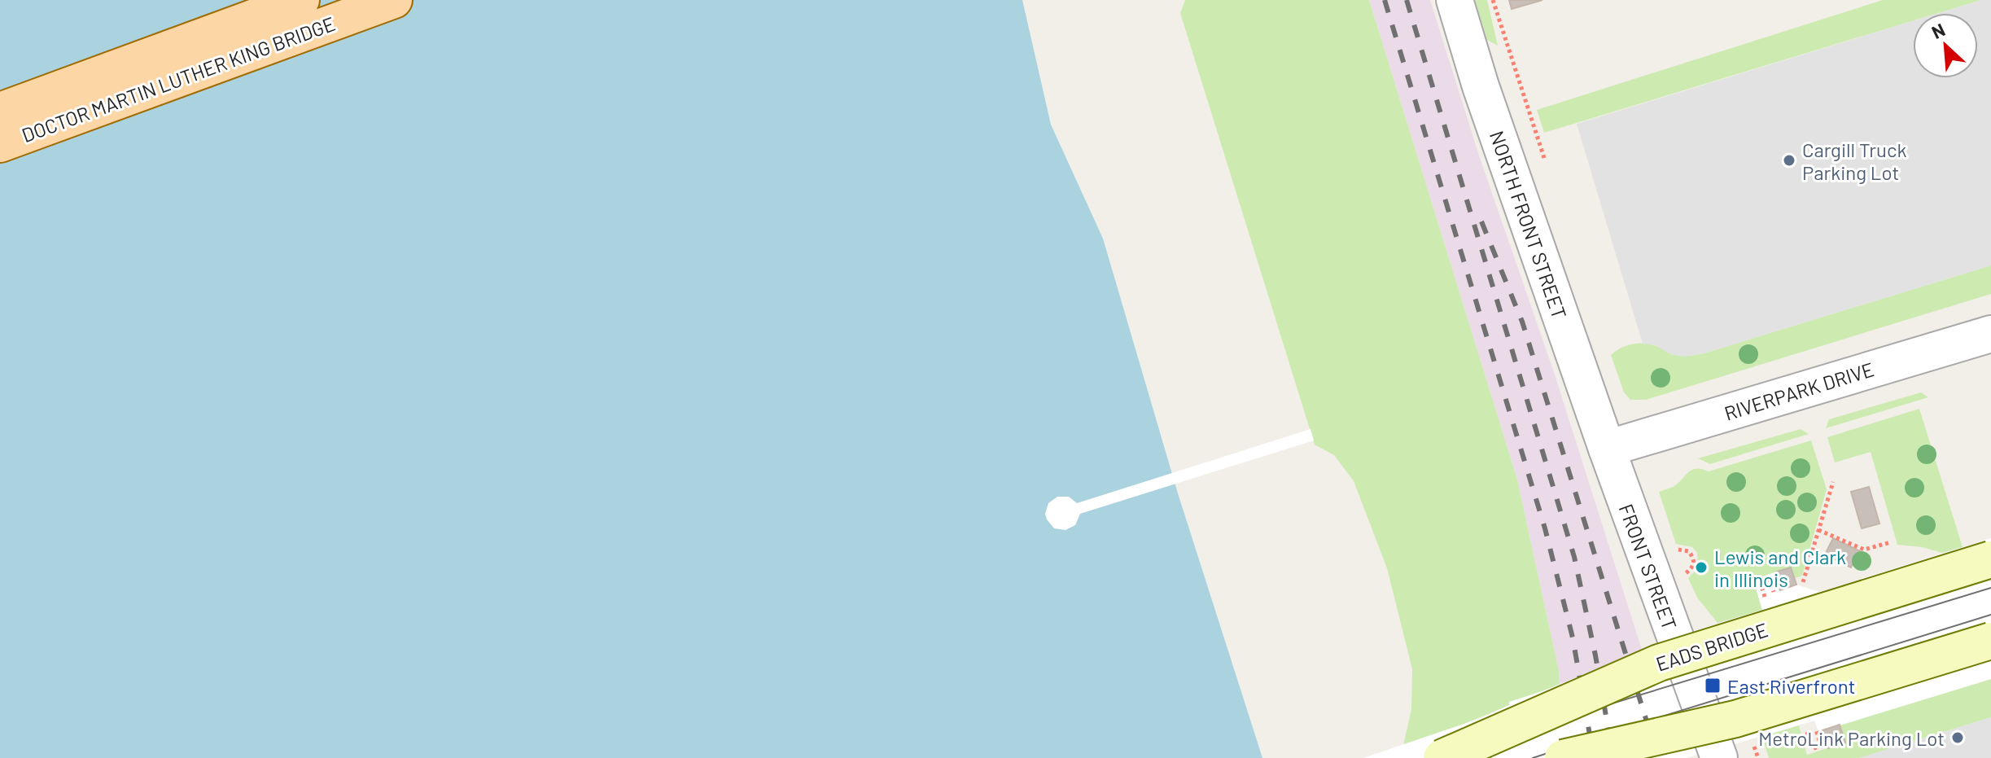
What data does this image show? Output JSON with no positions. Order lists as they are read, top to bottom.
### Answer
{
  "streets": {
    "main road": ["DOCTOR MARTIN LUTHER KING BRIDGE", "EADS BRIDGE"],
    "street": ["NORTH FRONT STREET", "RIVERPARK DRIVE", "FRONT STREET"]
  },
  "crossings": [
    ["NORTH FRONT STREET", "RIVERPARK DRIVE"],
    ["NORTH FRONT STREET", "FRONT STREET"],
    ["RIVERPARK DRIVE", "FRONT STREET"]
  ],
  "places": {
    "other": ["Cargill Truck Parking Lot", "Lewis and Clark in Illinois", "MetroLink Parking Lot"],
    "transit": ["East Riverfront"]
  },
  "north": "top left"
}
